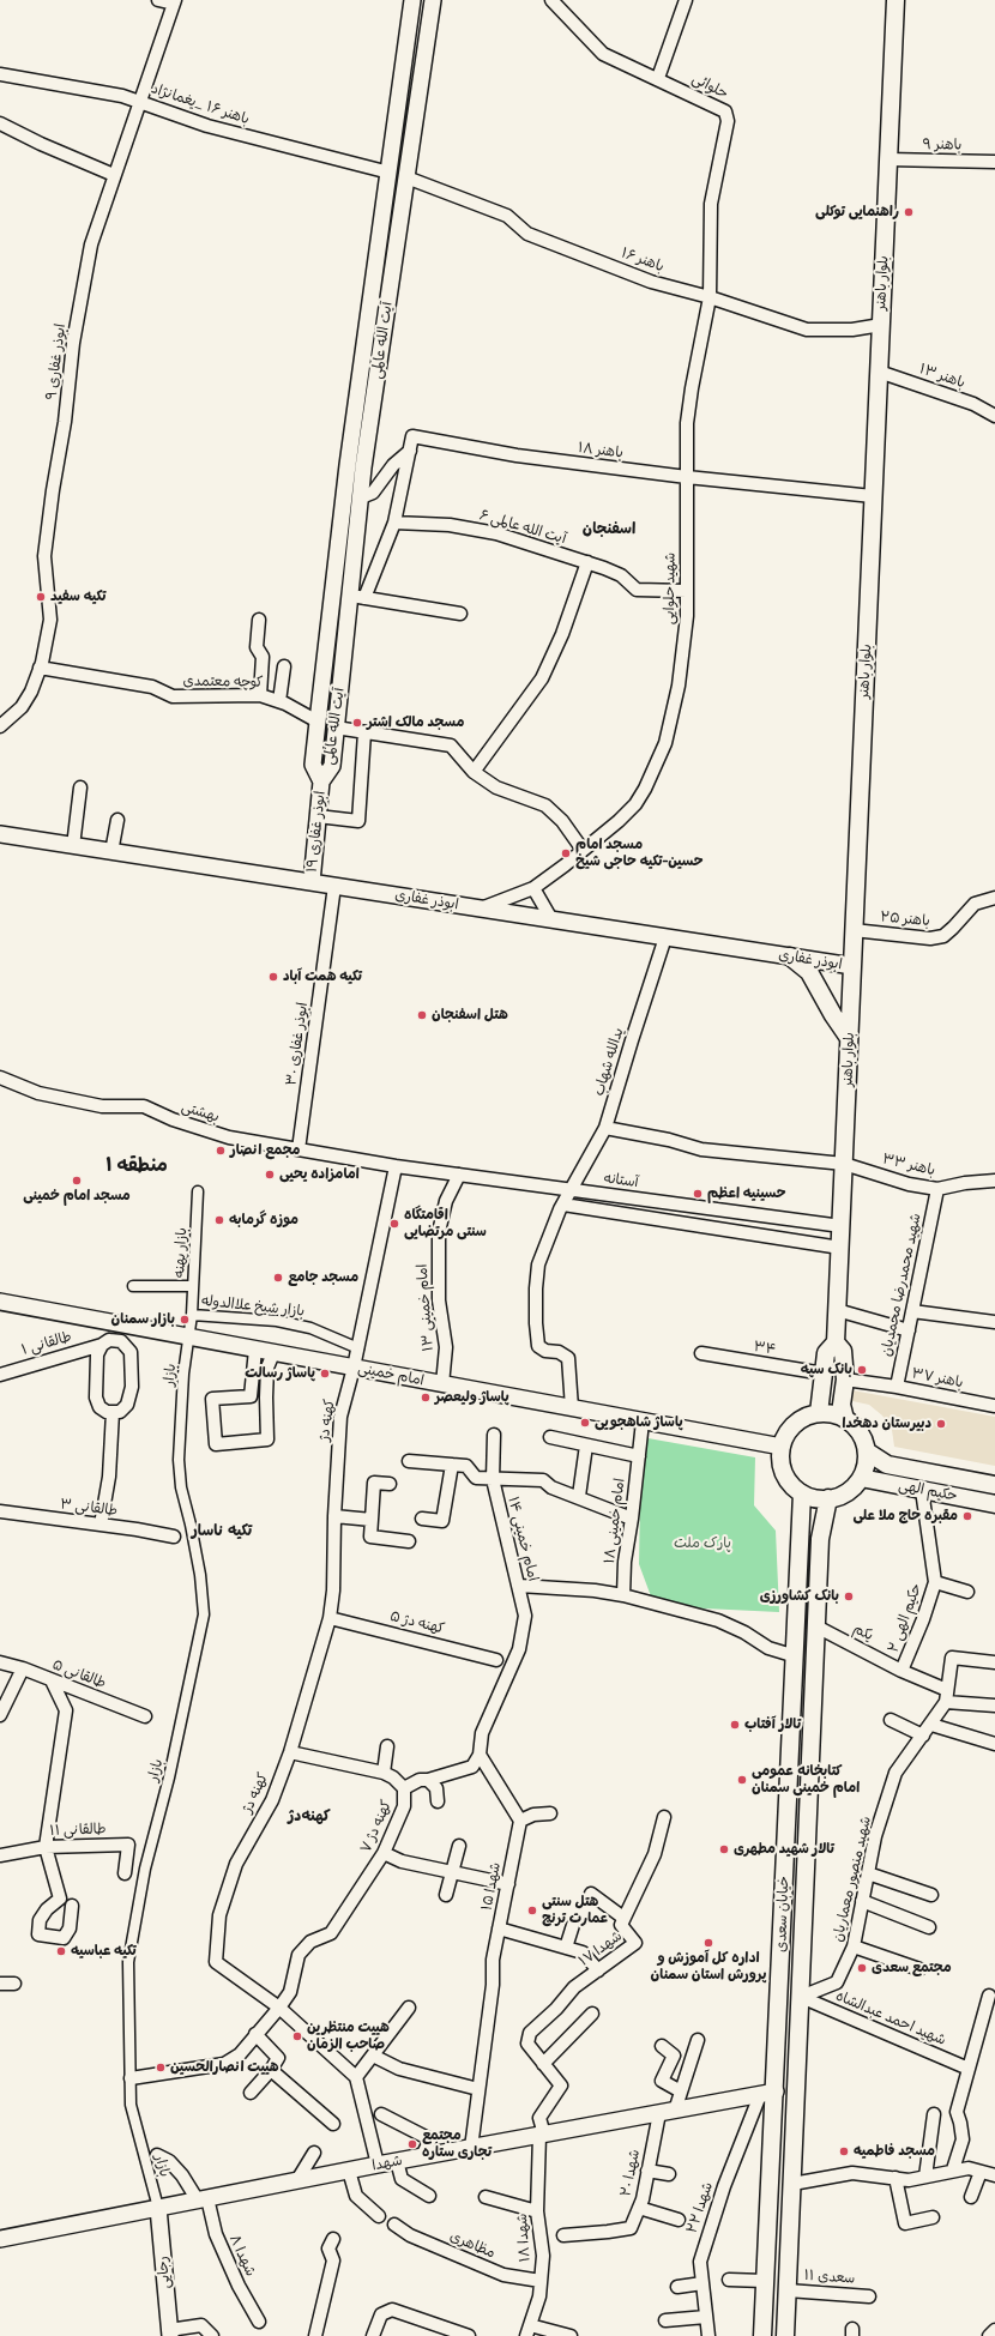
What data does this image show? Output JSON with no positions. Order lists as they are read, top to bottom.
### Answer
{
  "streets": {
    "main road": ["بلوار باهنر", "حکیم الهی", "خیابان سعدی"],
    "street": [
      "حلوائی",
      "باهنر ۱۶ _یغمانژاد",
      "باهنر ۹",
      "باهنر ۱۶",
      "آیت الله عالمی",
      "ابوذر غفاری ۹",
      "باهنر ۱۳",
      "باهنر ۱۸",
      "آیت الله عالمی ۶",
      "شهید حلوایی",
      "کوچه معتمدی",
      "ابوذر غفاری ۱۹",
      "ابوذر غفاری",
      "باهنر ۲۵",
      "ابوذر غفاری ۳۰",
      "یدالله شهاب",
      "بهشتی",
      "باهنر ۳۳",
      "آستانه",
      "بازار پهنه",
      "شهید محمدرضا محمدیان",
      "بازار شیخ علاالدوله",
      "امام خمینی ۱۳",
      "طالقانی ۱",
      "۳۴",
      "بازار",
      "امام خمینی",
      "باهنر ۳۷",
      "کهنه دژ",
      "طالقانی ۳",
      "امام خمینی ۱۸",
      "امام خمینی ۱۴",
      "حکیم الهی ۲",
      "کهنه دژ ۵",
      "یکم",
      "طالقانی ۵",
      "کهنه دژ ۷",
      "طالقانی ۱۱",
      "شهید منصور معماریان",
      "شهدا ۱۵",
      "شهدا ۱۷",
      "شهید احمد عبدالشاه",
      "شهدا",
      "شهدا ۲۰",
      "شهدا ۲۲",
      "شهدا ۱۸",
      "مظاهری",
      "شهدا ۸",
      "رجایی",
      "سعدی ۱۱"
    ]
  },
  "crossings": [
    ["حلوائی", "باهنر ۱۶"],
    ["حلوائی", "شهید حلوایی"],
    ["باهنر ۱۶ _یغمانژاد", "آیت الله عالمی"],
    ["باهنر ۱۶ _یغمانژاد", "ابوذر غفاری ۹"],
    ["باهنر ۹", "بلوار باهنر"],
    ["باهنر ۱۶", "بلوار باهنر"],
    ["باهنر ۱۶", "آیت الله عالمی"],
    ["باهنر ۱۶", "شهید حلوایی"],
    ["بلوار باهنر", "باهنر ۱۳"],
    ["بلوار باهنر", "باهنر ۱۸"],
    ["بلوار باهنر", "ابوذر غفاری"],
    ["بلوار باهنر", "باهنر ۲۵"],
    ["بلوار باهنر", "باهنر ۳۳"],
    ["بلوار باهنر", "آستانه"],
    ["آیت الله عالمی", "کوچه معتمدی"],
    ["آیت الله عالمی", "ابوذر غفاری ۱۹"],
    ["ابوذر غفاری ۹", "کوچه معتمدی"],
    ["باهنر ۱۸", "شهید حلوایی"],
    ["آیت الله عالمی ۶", "شهید حلوایی"],
    ["شهید حلوایی", "ابوذر غفاری"],
    ["ابوذر غفاری ۱۹", "ابوذر غفاری"],
    ["ابوذر غفاری", "ابوذر غفاری ۳۰"],
    ["ابوذر غفاری", "یدالله شهاب"],
    ["ابوذر غفاری ۳۰", "بهشتی"],
    ["یدالله شهاب", "باهنر ۳۳"],
    ["یدالله شهاب", "آستانه"],
    ["یدالله شهاب", "امام خمینی"],
    ["بهشتی", "آستانه"],
    ["بهشتی", "کهنه دژ"],
    ["باهنر ۳۳", "شهید محمدرضا محمدیان"],
    ["آستانه", "امام خمینی ۱۳"],
    ["آستانه", "کهنه دژ"],
    ["بازار پهنه", "بازار شیخ علاالدوله"],
    ["شهید محمدرضا محمدیان", "باهنر ۳۷"],
    ["بازار شیخ علاالدوله", "بازار"],
    ["بازار شیخ علاالدوله", "امام خمینی"],
    ["بازار شیخ علاالدوله", "کهنه دژ"],
    ["امام خمینی ۱۳", "امام خمینی"],
    ["بازار", "امام خمینی"],
    ["بازار", "شهدا"],
    ["بازار", "رجایی"],
    ["امام خمینی", "کهنه دژ"],
    ["امام خمینی", "حکیم الهی"],
    ["امام خمینی", "امام خمینی ۱۸"],
    ["امام خمینی", "خیابان سعدی"],
    ["کهنه دژ", "کهنه دژ ۵"],
    ["کهنه دژ", "کهنه دژ ۷"],
    ["حکیم الهی", "حکیم الهی ۲"],
    ["حکیم الهی", "خیابان سعدی"],
    ["حکیم الهی ۲", "یکم"],
    ["یکم", "شهید منصور معماریان"],
    ["یکم", "خیابان سعدی"],
    ["شهید منصور معماریان", "خیابان سعدی"],
    ["شهید منصور معماریان", "شهید احمد عبدالشاه"],
    ["شهدا ۱۵", "شهدا"],
    ["خیابان سعدی", "شهید احمد عبدالشاه"],
    ["خیابان سعدی", "شهدا"],
    ["خیابان سعدی", "شهدا ۲۲"],
    ["خیابان سعدی", "سعدی ۱۱"],
    ["شهدا ۱۷", "شهدا"],
    ["شهدا ۱۷", "شهدا ۱۸"],
    ["شهدا", "شهدا ۲۰"],
    ["شهدا", "شهدا ۲۲"],
    ["شهدا", "شهدا ۱۸"],
    ["شهدا", "شهدا ۸"],
    ["شهدا", "رجایی"],
    ["شهدا ۱۸", "مظاهری"]
  ],
  "districts": [
    "اسفنجان",
    "منطقه ۱",
    "تکیه ناسار",
    "کهنه‌دژ"
  ],
  "parks": ["پارک ملت"],
  "places": [
    "راهنمایی توکلی",
    "تکیه سفید",
    "مسجد مالک اشتر",
    "مسجد امام حسین-تکیه حاجی شیخ",
    "تکیه همت آباد",
    "هتل اسفنجان",
    "مجمع انصار",
    "امامزاده یحیی",
    "مسجد امام خمینی",
    "حسینیه اعظم",
    "موزه گرمابه",
    "اقامتگاه سنتی مرتضایی",
    "مسجد جامع",
    "بازار سمنان",
    "بانک سپه",
    "پاساژ رسالت",
    "پاساژ ولیعصر",
    "پاساژ شاهجویی",
    "دبیرستان دهخدا",
    "مقبره حاج ملا علی",
    "بانک کشاورزی",
    "تالار آفتاب",
    "کتابخانه عمومی امام خمینی سمنان",
    "تالار شهید مطهری",
    "هتل سنتی عمارت ترنج",
    "اداره کل آموزش و پرورش استان سمنان",
    "تکیه عباسیه",
    "مجتمع سعدی",
    "هییت منتظرین صاحب الزمان",
    "هییت انصارالحسین",
    "مجتمع تجاری ستاره",
    "مسجد فاطمیه"
  ]
}
